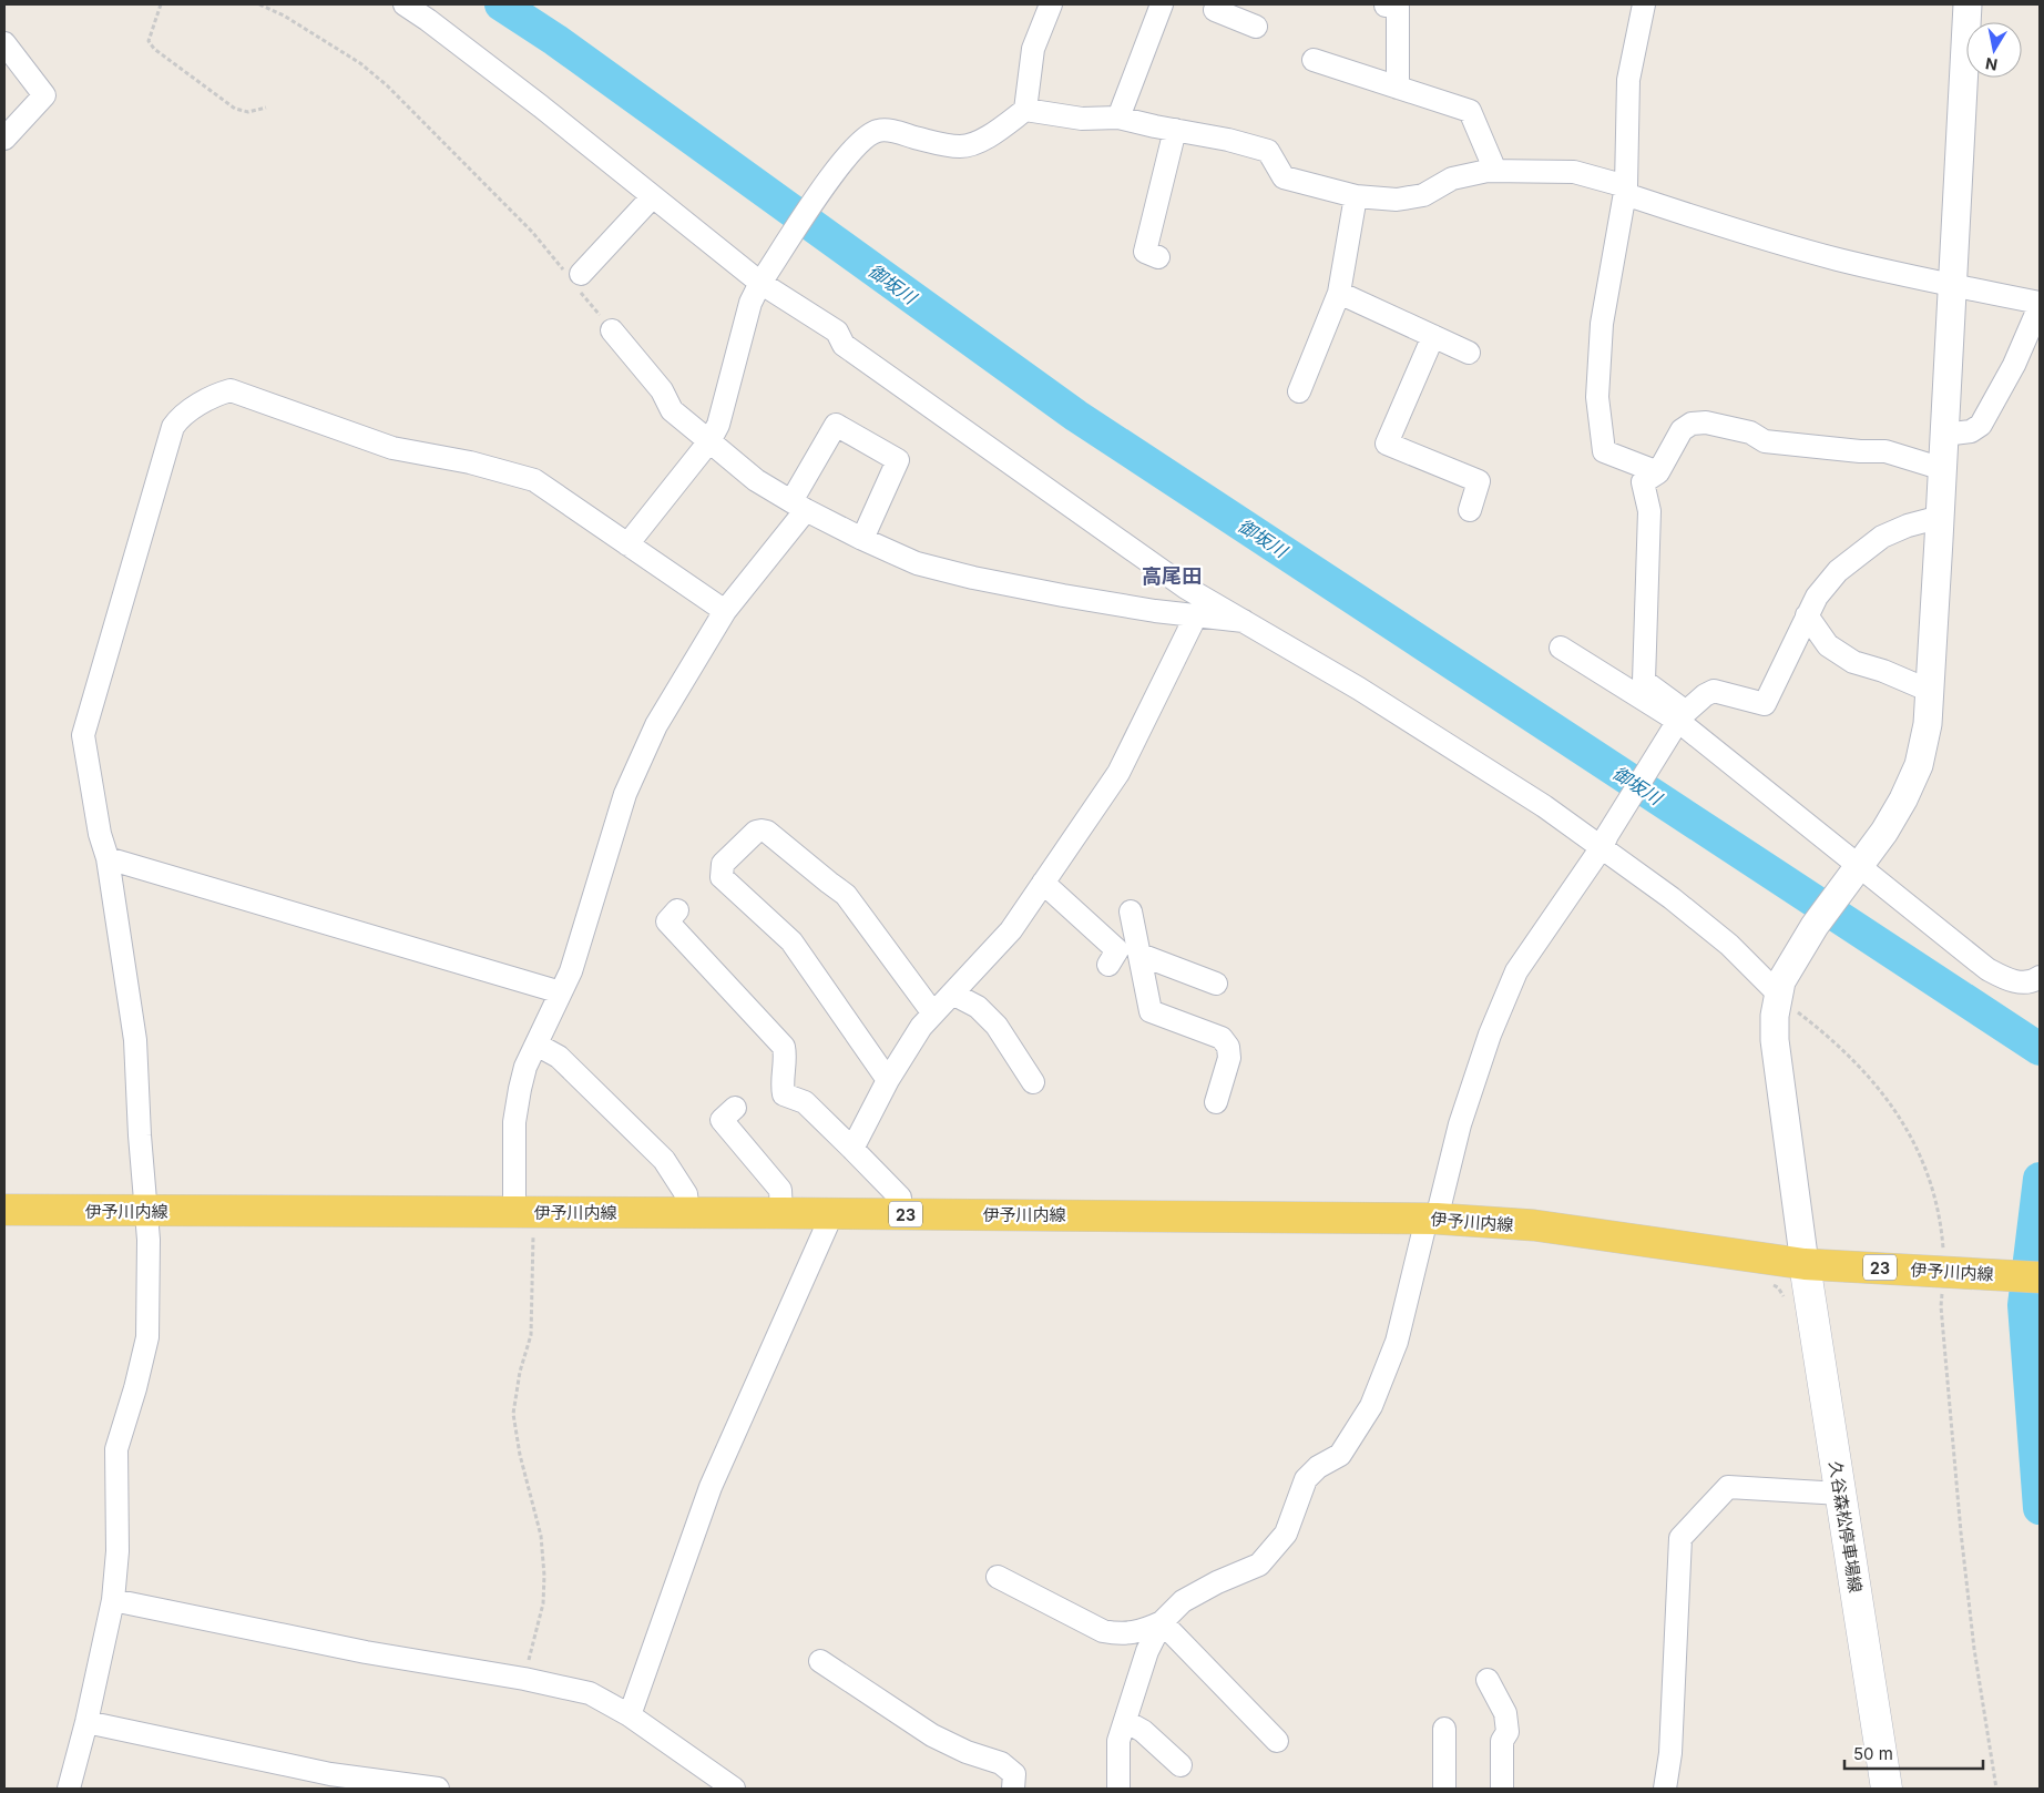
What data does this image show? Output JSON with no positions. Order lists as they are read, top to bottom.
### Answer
{
  "streets": {
    "main road": ["伊予川内線", "23", "久谷森松停車場線"]
  },
  "crossings": [
    ["伊予川内線", "久谷森松停車場線"]
  ],
  "districts": ["高尾田"],
  "water": ["御坂川"],
  "scale_bar": "50 m",
  "north": "bottom"
}
